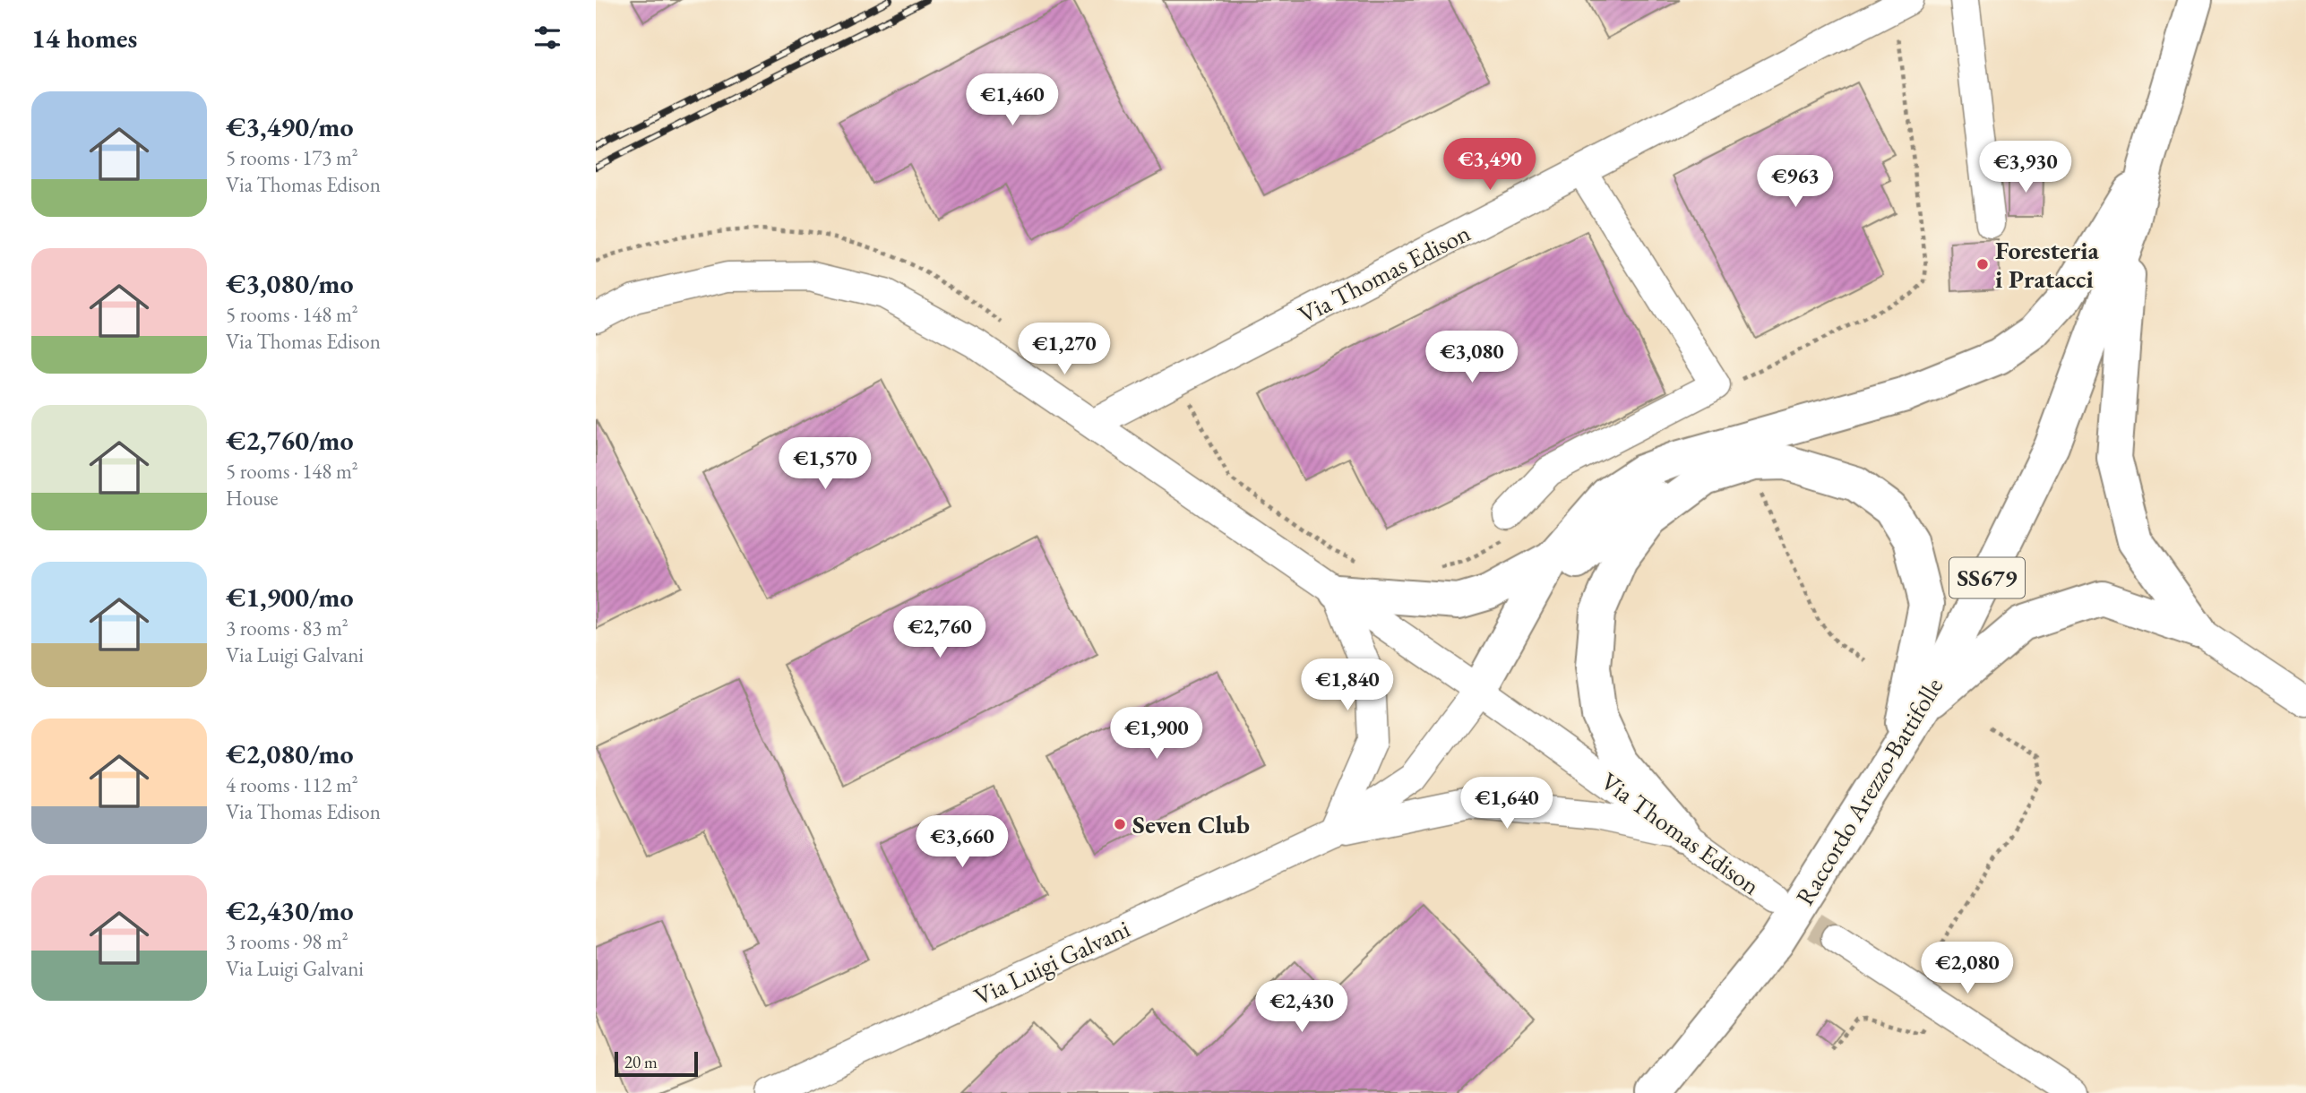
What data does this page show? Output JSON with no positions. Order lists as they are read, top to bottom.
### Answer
{
  "streets": {
    "main road": ["SS679", "Raccordo Arezzo-Battifolle"],
    "street": ["Via Thomas Edison", "Via Luigi Galvani"]
  },
  "crossings": [
    ["Via Thomas Edison", "Via Luigi Galvani"]
  ],
  "places": ["Foresteria i Pratacci", "Seven Club"],
  "scale_bar": "20 m",
  "page": {
    "heading": "14 homes",
    "price": [
      "€1,460",
      "€3,490",
      "€3,930",
      "€963",
      "€1,270",
      "€3,080",
      "€1,570",
      "€2,760",
      "€1,840",
      "€1,900",
      "€1,640",
      "€3,660",
      "€2,080",
      "€2,430"
    ],
    "list": [
      {
        "name": "€3,490/mo",
        "note": "5 rooms · 173 m² · Via Thomas Edison"
      },
      {
        "name": "€3,080/mo",
        "note": "5 rooms · 148 m² · Via Thomas Edison"
      },
      {
        "name": "€2,760/mo",
        "note": "5 rooms · 148 m² · House"
      },
      {
        "name": "€1,900/mo",
        "note": "3 rooms · 83 m² · Via Luigi Galvani"
      },
      {
        "name": "€2,080/mo",
        "note": "4 rooms · 112 m² · Via Thomas Edison"
      },
      {
        "name": "€2,430/mo",
        "note": "3 rooms · 98 m² · Via Luigi Galvani"
      }
    ],
    "scale": "20 m"
  }
}
